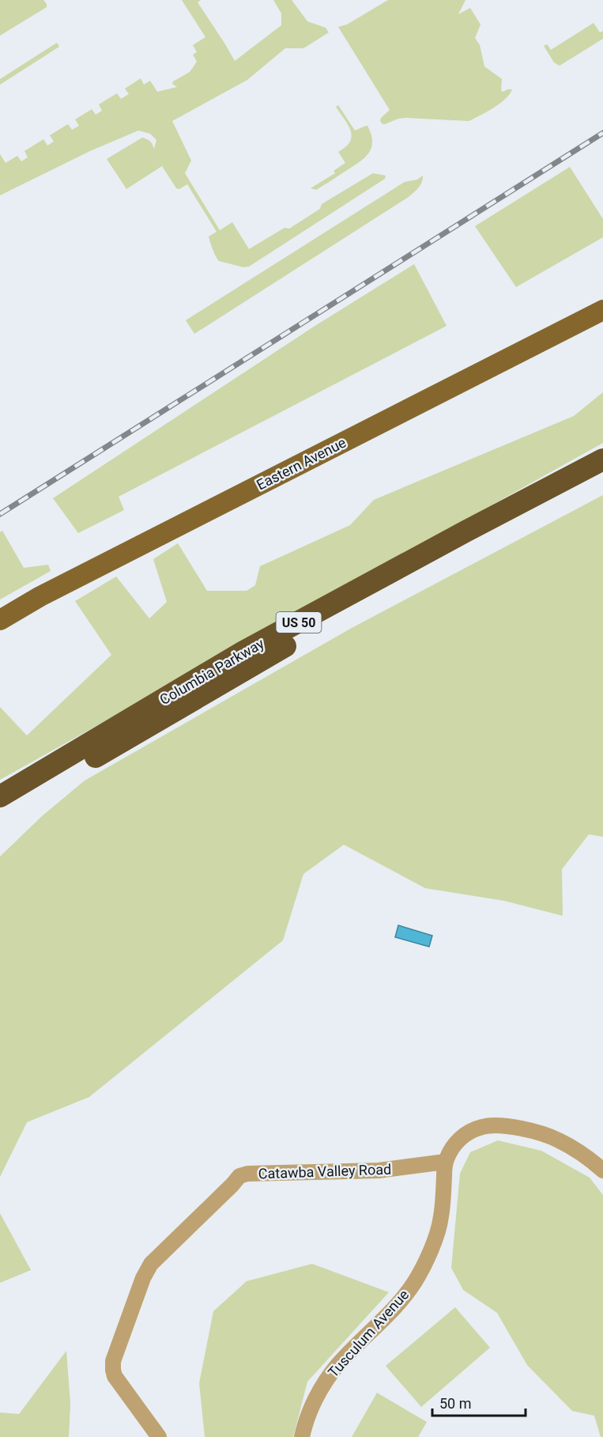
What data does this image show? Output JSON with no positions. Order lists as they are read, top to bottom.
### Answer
{
  "streets": {
    "highway": ["US 50", "Columbia Parkway"],
    "main road": ["Eastern Avenue"],
    "street": ["Catawba Valley Road", "Tusculum Avenue"]
  },
  "crossings": [
    ["Catawba Valley Road", "Tusculum Avenue"]
  ],
  "scale_bar": "50 m"
}
